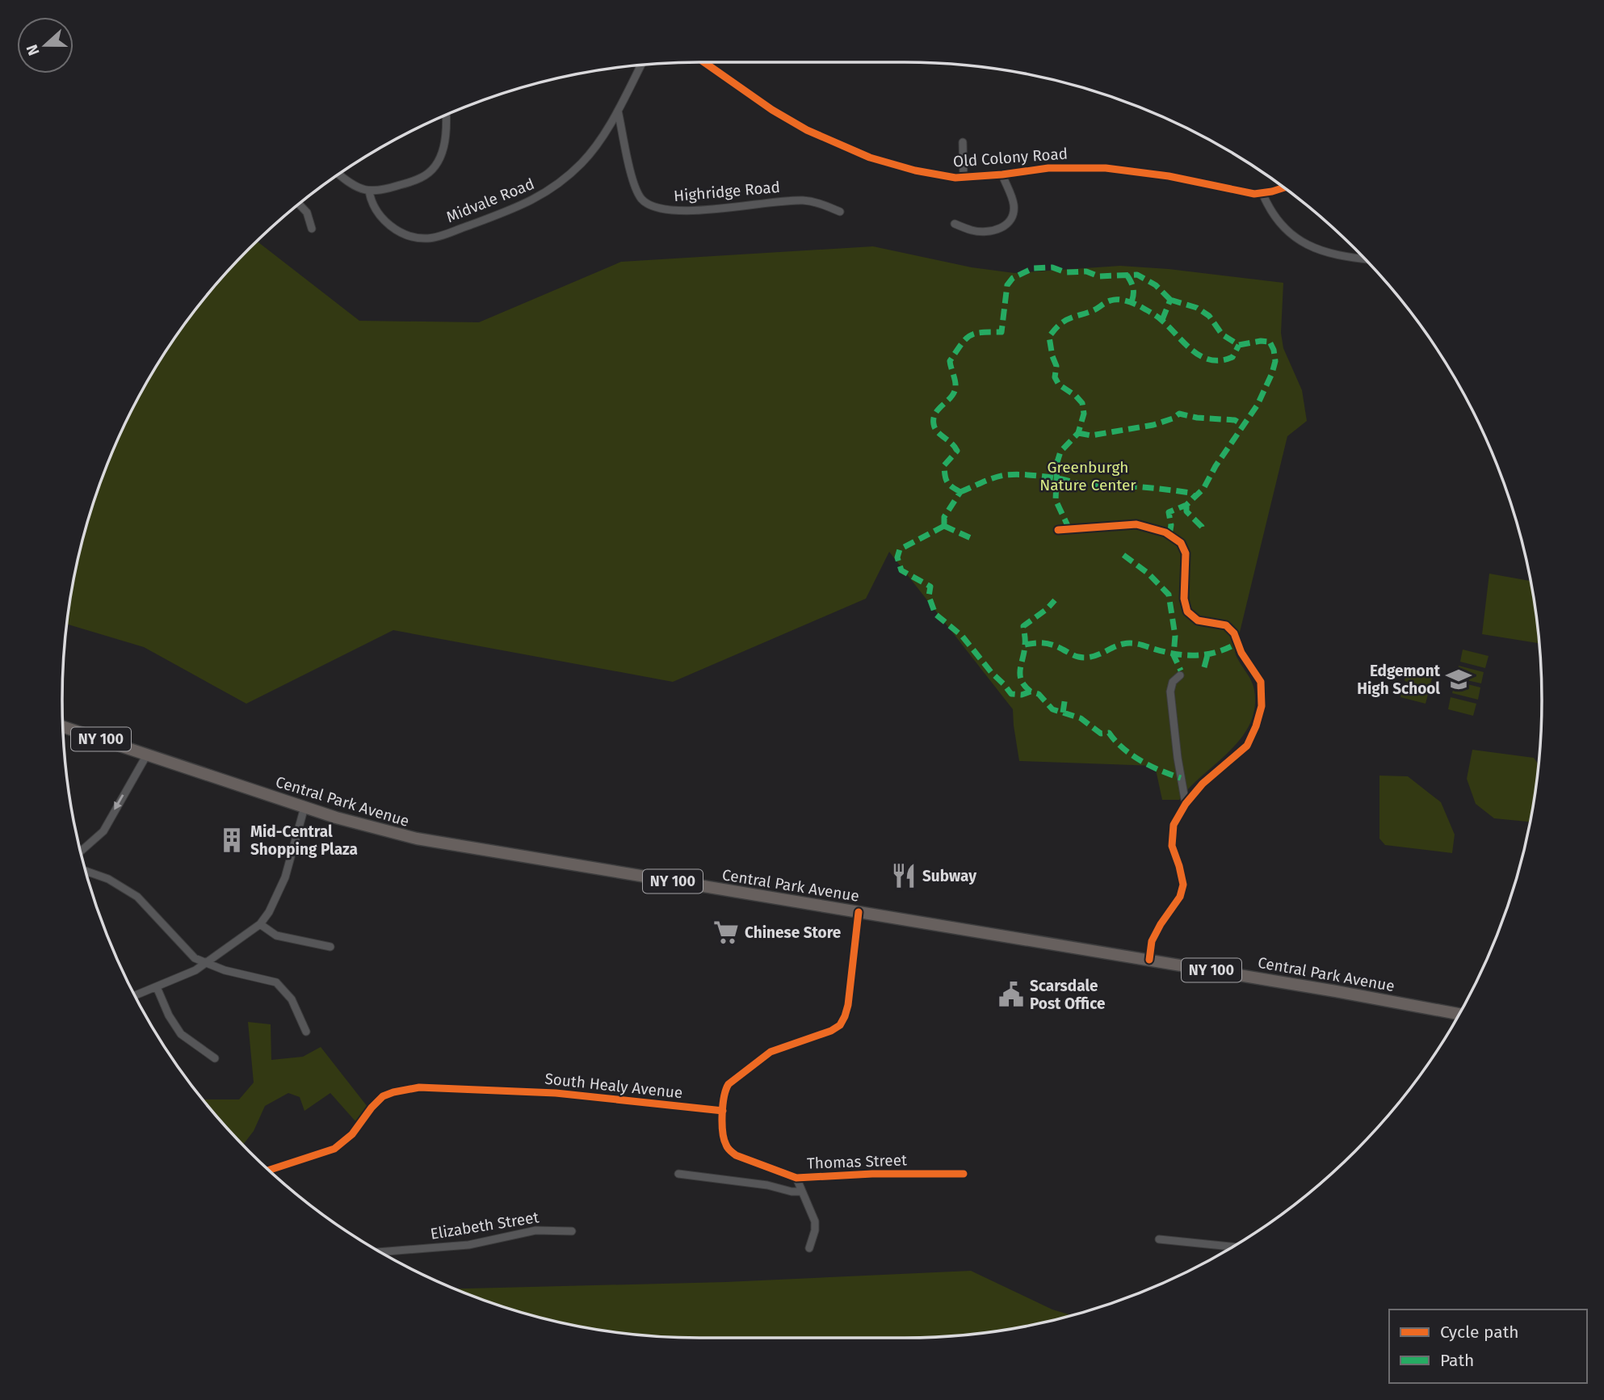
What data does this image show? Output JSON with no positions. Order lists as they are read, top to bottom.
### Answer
{
  "streets": {
    "main road": ["NY 100", "Central Park Avenue"],
    "street": [
      "Old Colony Road",
      "Highridge Road",
      "Midvale Road",
      "South Healy Avenue",
      "Thomas Street",
      "Elizabeth Street"
    ]
  },
  "crossings": [
    ["Highridge Road", "Midvale Road"],
    ["South Healy Avenue", "Thomas Street"]
  ],
  "parks": ["Greenburgh Nature Center"],
  "places": {
    "school or university": ["Edgemont High School"],
    "building": ["Mid-Central Shopping Plaza"],
    "restaurant": ["Subway"],
    "supermarket": ["Chinese Store"],
    "public building": ["Scarsdale Post Office"]
  },
  "legend": ["Cycle path", "Path"],
  "north": "left"
}
